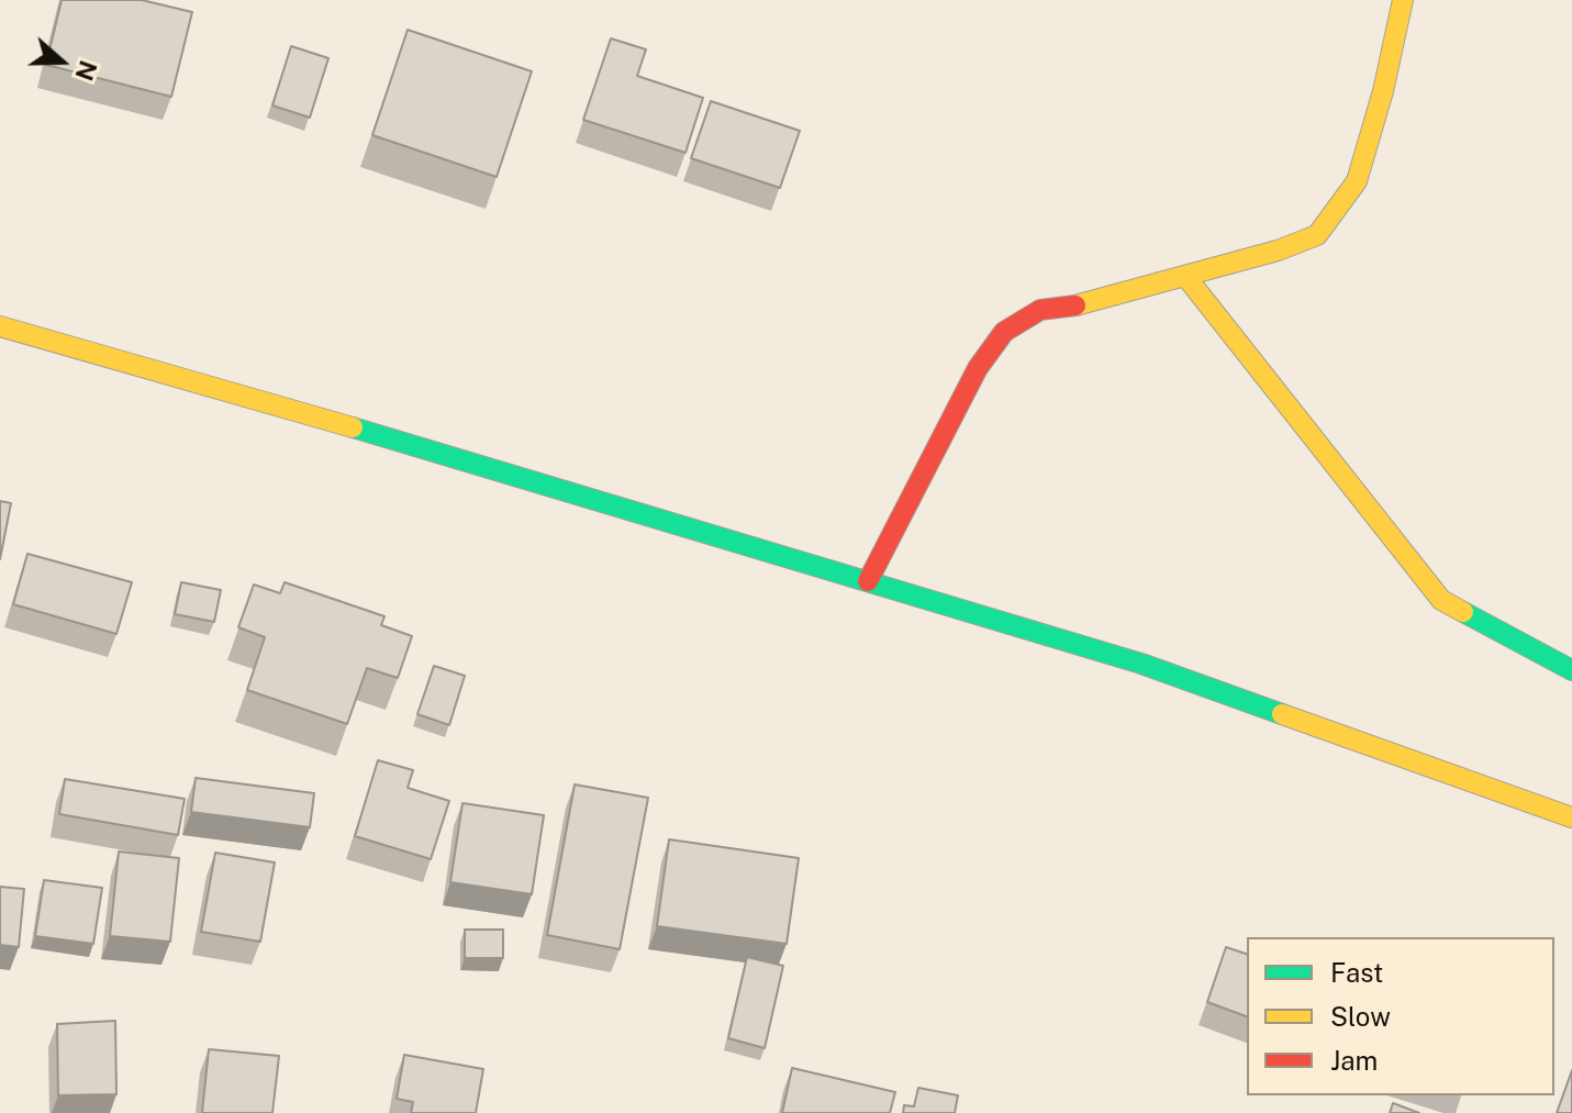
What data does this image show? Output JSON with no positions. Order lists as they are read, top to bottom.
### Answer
{
  "legend": ["Fast", "Slow", "Jam"],
  "north": "right"
}
